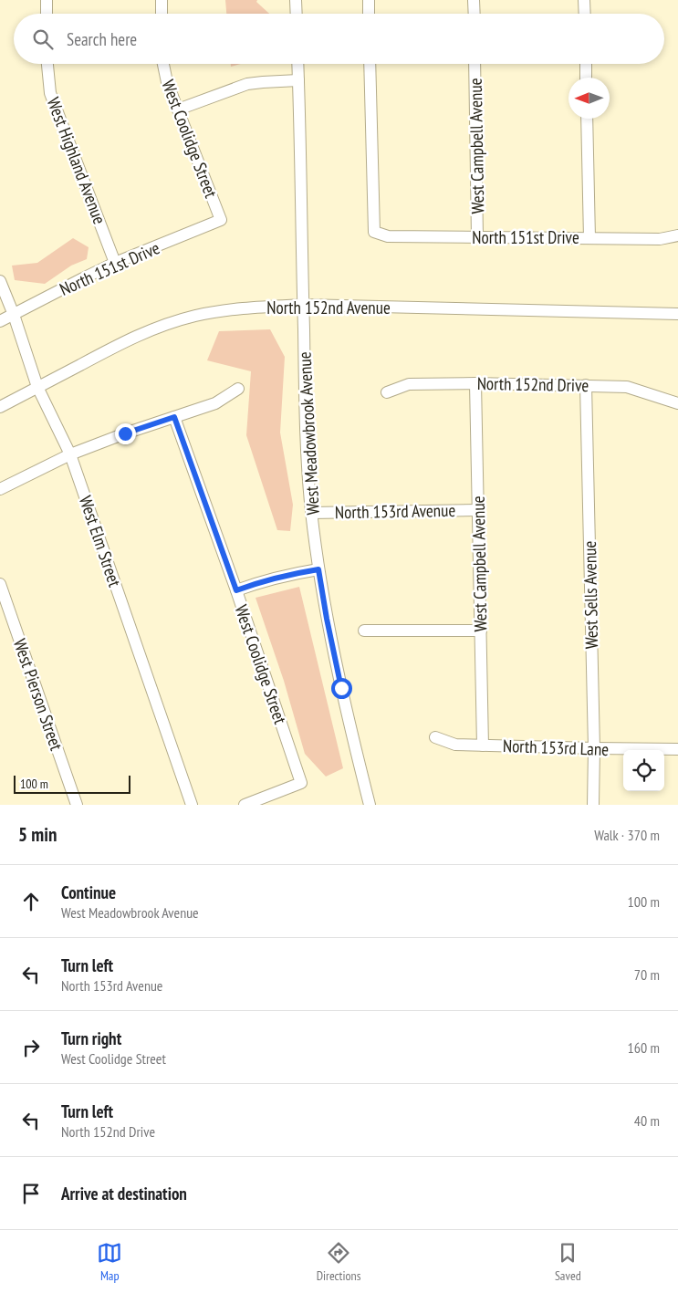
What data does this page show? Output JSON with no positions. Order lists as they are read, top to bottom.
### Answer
{
  "streets": {
    "street": [
      "West Coolidge Street",
      "West Campbell Avenue",
      "West Highland Avenue",
      "North 151st Drive",
      "North 152nd Avenue",
      "North 152nd Drive",
      "West Meadowbrook Avenue",
      "North 153rd Avenue",
      "West Elm Street",
      "West Sells Avenue",
      "West Pierson Street",
      "North 153rd Lane"
    ]
  },
  "crossings": [
    ["West Coolidge Street", "North 151st Drive"],
    ["West Campbell Avenue", "North 151st Drive"],
    ["West Campbell Avenue", "North 152nd Drive"],
    ["West Campbell Avenue", "North 153rd Avenue"],
    ["West Campbell Avenue", "North 153rd Lane"],
    ["West Highland Avenue", "North 151st Drive"],
    ["North 151st Drive", "West Elm Street"],
    ["North 152nd Avenue", "West Meadowbrook Avenue"],
    ["North 152nd Avenue", "West Elm Street"],
    ["North 152nd Drive", "West Sells Avenue"],
    ["West Meadowbrook Avenue", "North 153rd Avenue"],
    ["West Sells Avenue", "North 153rd Lane"]
  ],
  "scale_bar": "100 m",
  "north": "left",
  "page": {
    "search": "Search here",
    "scale": "100 m",
    "heading": ["5 min", "Walk · 370 m"],
    "list": [
      ["Continue", "West Meadowbrook Avenue", "100 m"],
      ["Turn left", "North 153rd Avenue", "70 m"],
      ["Turn right", "West Coolidge Street", "160 m"],
      ["Turn left", "North 152nd Drive", "40 m"],
      "Arrive at destination"
    ],
    "nav": ["Map", "Directions", "Saved"]
  }
}
